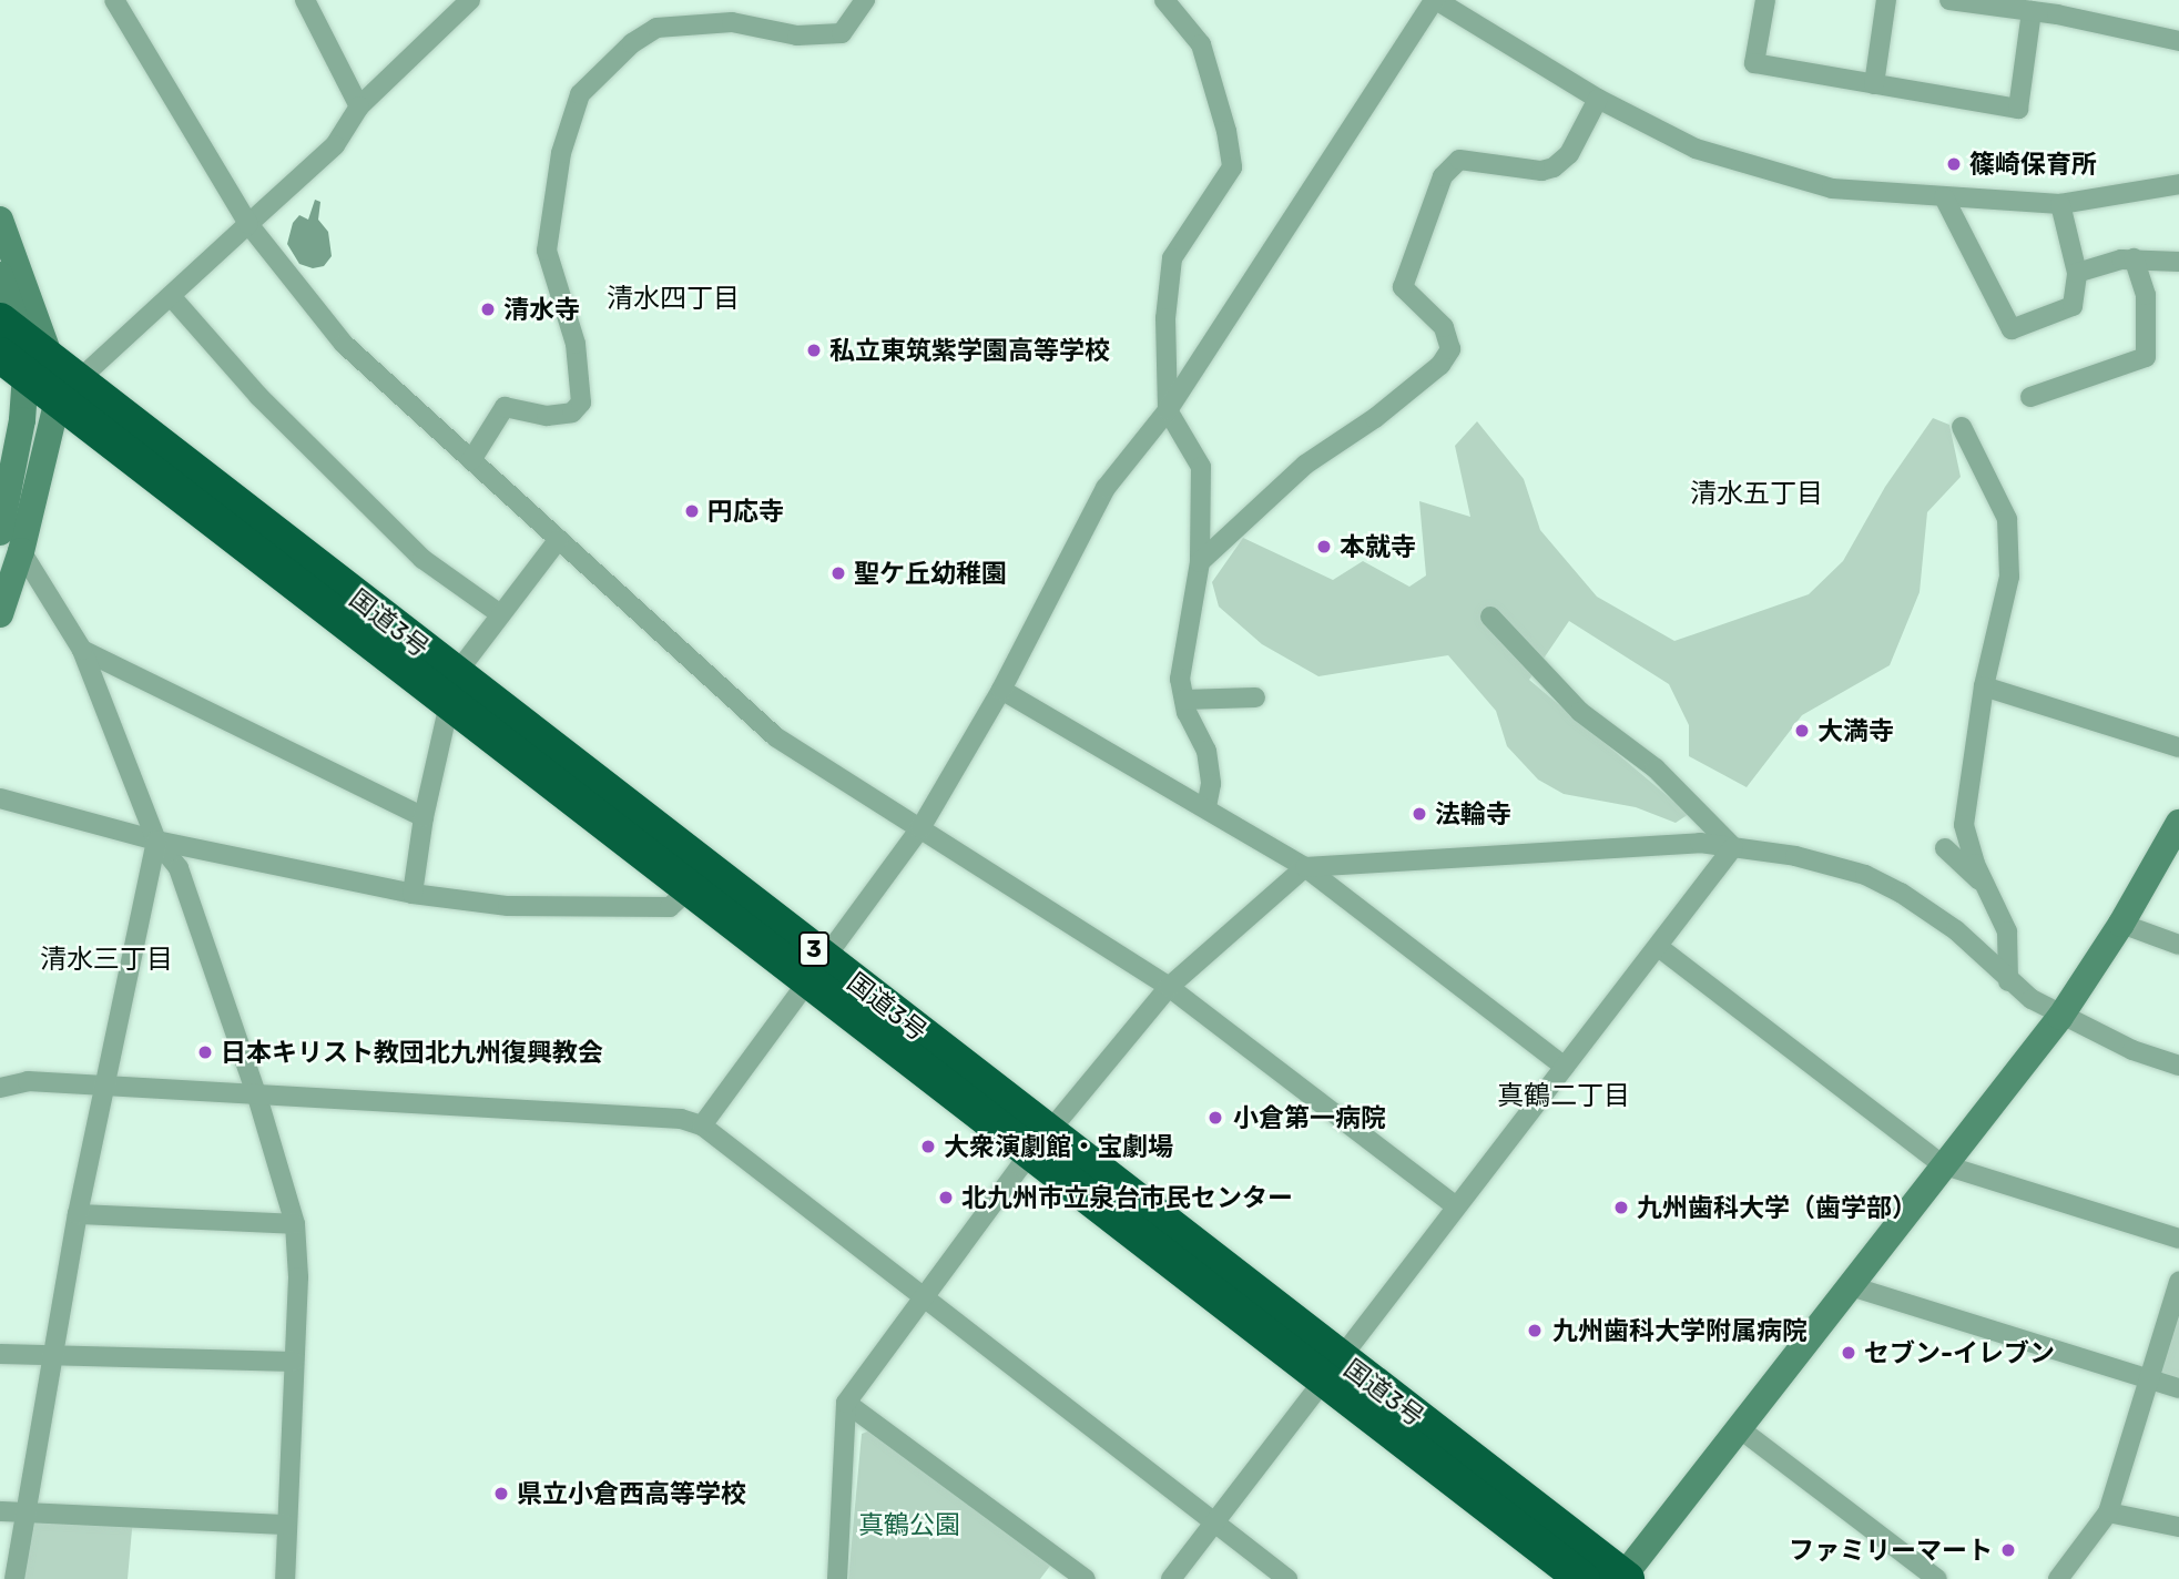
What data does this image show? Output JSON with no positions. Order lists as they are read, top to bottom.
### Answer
{
  "streets": {
    "highway": ["国道3号", "3"]
  },
  "districts": [
    "清水四丁目",
    "清水五丁目",
    "清水三丁目",
    "真鶴二丁目"
  ],
  "parks": ["真鶴公園"],
  "places": [
    "篠崎保育所",
    "清水寺",
    "私立東筑紫学園高等学校",
    "円応寺",
    "本就寺",
    "聖ケ丘幼稚園",
    "大満寺",
    "法輪寺",
    "日本キリスト教団北九州復興教会",
    "小倉第一病院",
    "大衆演劇館・宝劇場",
    "北九州市立泉台市民センター",
    "九州歯科大学（歯学部）",
    "九州歯科大学附属病院",
    "セブン-イレブン",
    "県立小倉西高等学校",
    "ファミリーマート"
  ]
}
